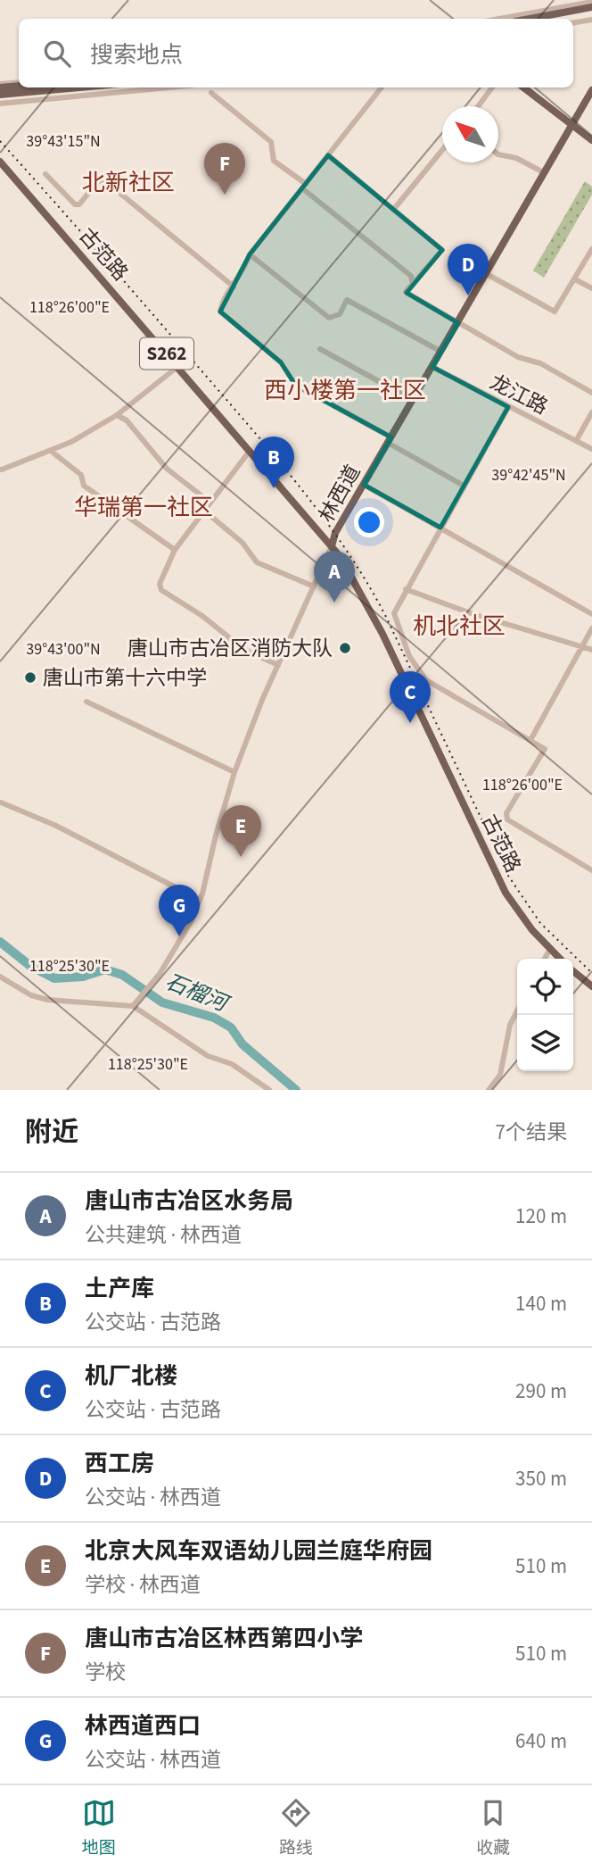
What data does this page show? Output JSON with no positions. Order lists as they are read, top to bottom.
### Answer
{
  "streets": {
    "main road": ["古范路", "S262", "林西道"],
    "street": ["龙江路"]
  },
  "crossings": [
    ["古范路", "林西道"],
    ["龙江路", "林西道"]
  ],
  "districts": [
    "北新社区",
    "西小楼第一社区",
    "华瑞第一社区",
    "机北社区"
  ],
  "water": ["石榴河"],
  "places": ["唐山市古冶区消防大队", "唐山市第十六中学"],
  "north": "top left",
  "page": {
    "search": "搜索地点",
    "pins": [
      "F",
      "D",
      "B",
      "A",
      "C",
      "E",
      "G"
    ],
    "heading": ["附近", "7个结果"],
    "list": [
      {
        "mark": "A",
        "name": "唐山市古冶区水务局",
        "note": "公共建筑 · 林西道",
        "value": "120 m"
      },
      {
        "mark": "B",
        "name": "土产库",
        "note": "公交站 · 古范路",
        "value": "140 m"
      },
      {
        "mark": "C",
        "name": "机厂北楼",
        "note": "公交站 · 古范路",
        "value": "290 m"
      },
      {
        "mark": "D",
        "name": "西工房",
        "note": "公交站 · 林西道",
        "value": "350 m"
      },
      {
        "mark": "E",
        "name": "北京大风车双语幼儿园兰庭华府园",
        "note": "学校 · 林西道",
        "value": "510 m"
      },
      {
        "mark": "F",
        "name": "唐山市古冶区林西第四小学",
        "note": "学校",
        "value": "510 m"
      },
      {
        "mark": "G",
        "name": "林西道西口",
        "note": "公交站 · 林西道",
        "value": "640 m"
      }
    ],
    "nav": ["地图", "路线", "收藏"]
  },
  "coordinates": [
    "39°43'15\"N",
    "118°26'00\"E",
    "39°42'45\"N",
    "39°43'00\"N",
    "118°25'30\"E"
  ]
}
